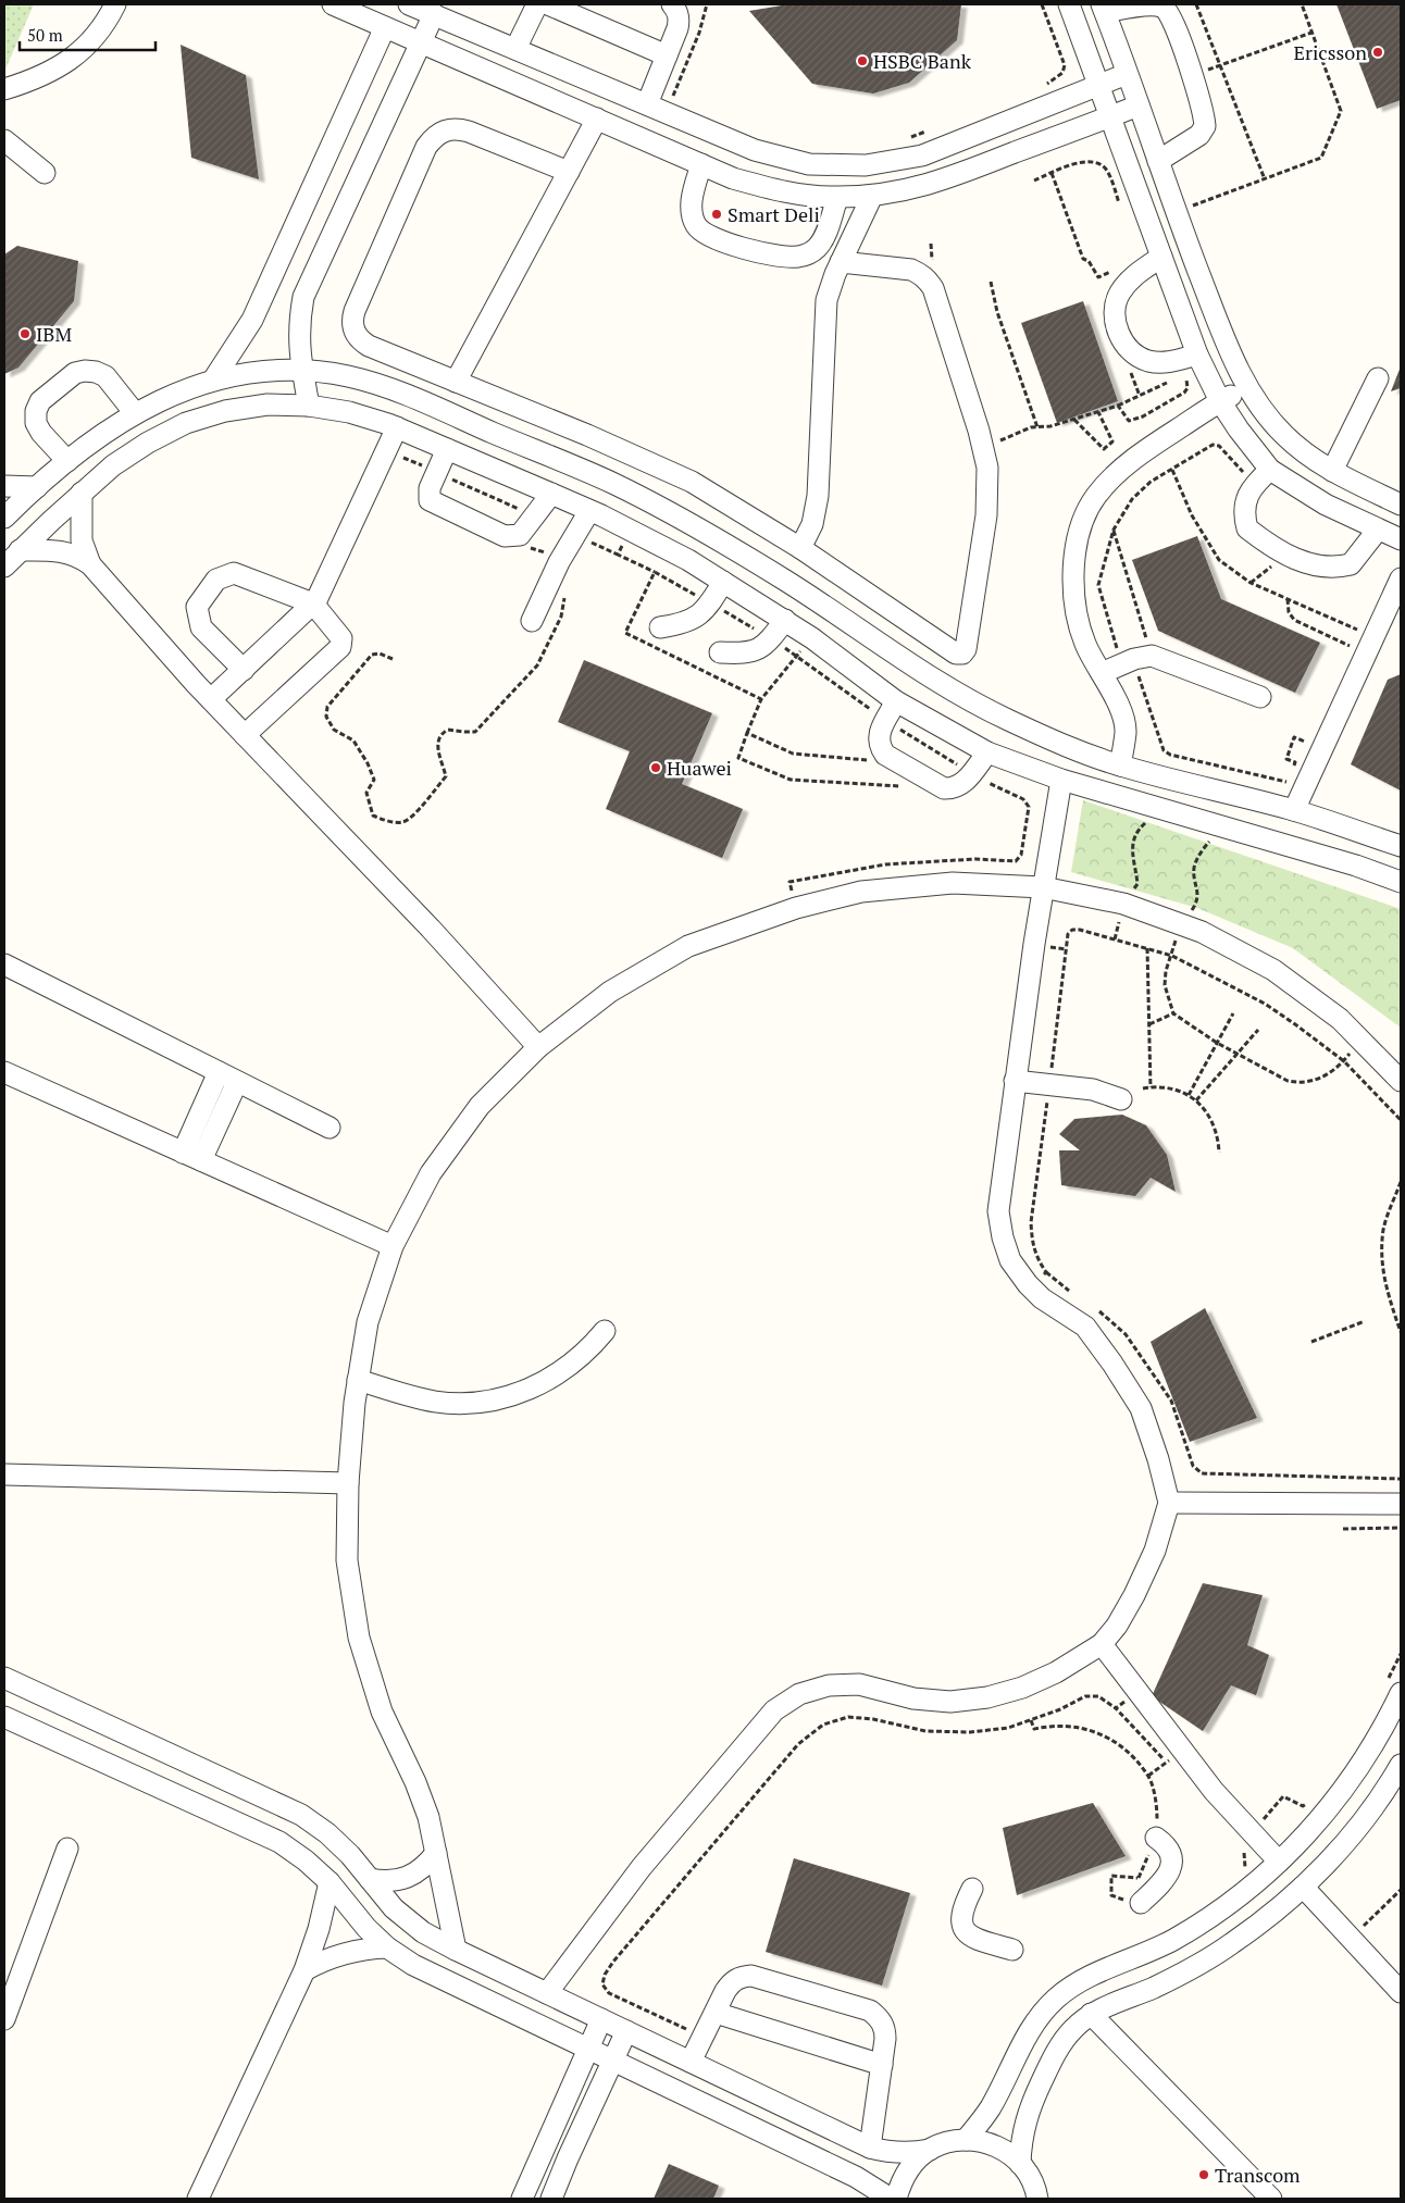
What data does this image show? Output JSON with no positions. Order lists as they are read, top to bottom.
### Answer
{
  "places": [
    "Ericsson",
    "HSBC Bank",
    "Smart Deli",
    "IBM",
    "Huawei",
    "Transcom"
  ],
  "scale_bar": "50 m"
}
